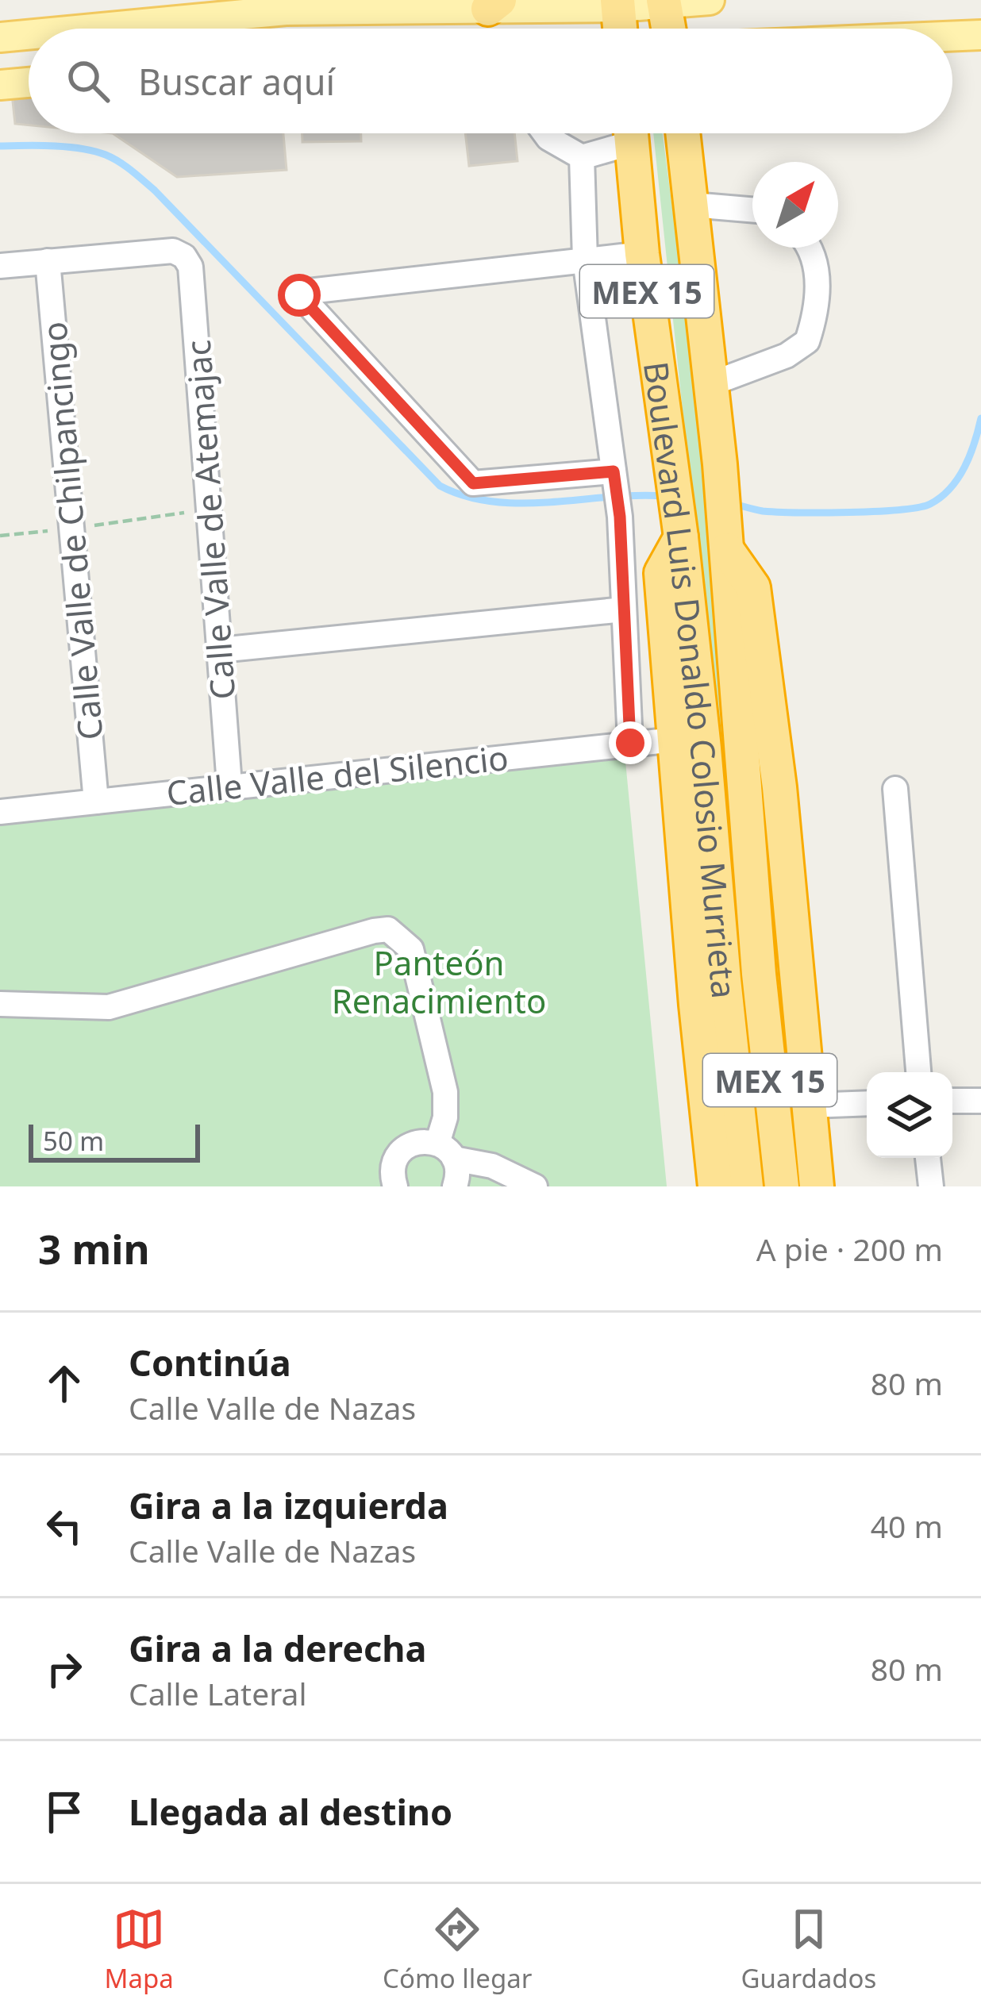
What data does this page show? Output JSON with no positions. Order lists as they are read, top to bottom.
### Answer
{
  "streets": {
    "highway": ["MEX 15", "Boulevard Luis Donaldo Colosio Murrieta"],
    "street": ["Calle Valle de Atemajac", "Calle Valle de Chilpancingo", "Calle Valle del Silencio"]
  },
  "crossings": [
    ["Calle Valle de Atemajac", "Calle Valle de Chilpancingo"],
    ["Calle Valle de Atemajac", "Calle Valle del Silencio"],
    ["Calle Valle de Chilpancingo", "Calle Valle del Silencio"]
  ],
  "parks": ["Panteón Renacimiento"],
  "scale_bar": "50 m",
  "north": "top right",
  "page": {
    "search": "Buscar aquí",
    "scale": "50 m",
    "heading": ["3 min", "A pie · 200 m"],
    "list": [
      ["Continúa", "Calle Valle de Nazas", "80 m"],
      ["Gira a la izquierda", "Calle Valle de Nazas", "40 m"],
      ["Gira a la derecha", "Calle Lateral", "80 m"],
      "Llegada al destino"
    ],
    "nav": ["Mapa", "Cómo llegar", "Guardados"]
  }
}
